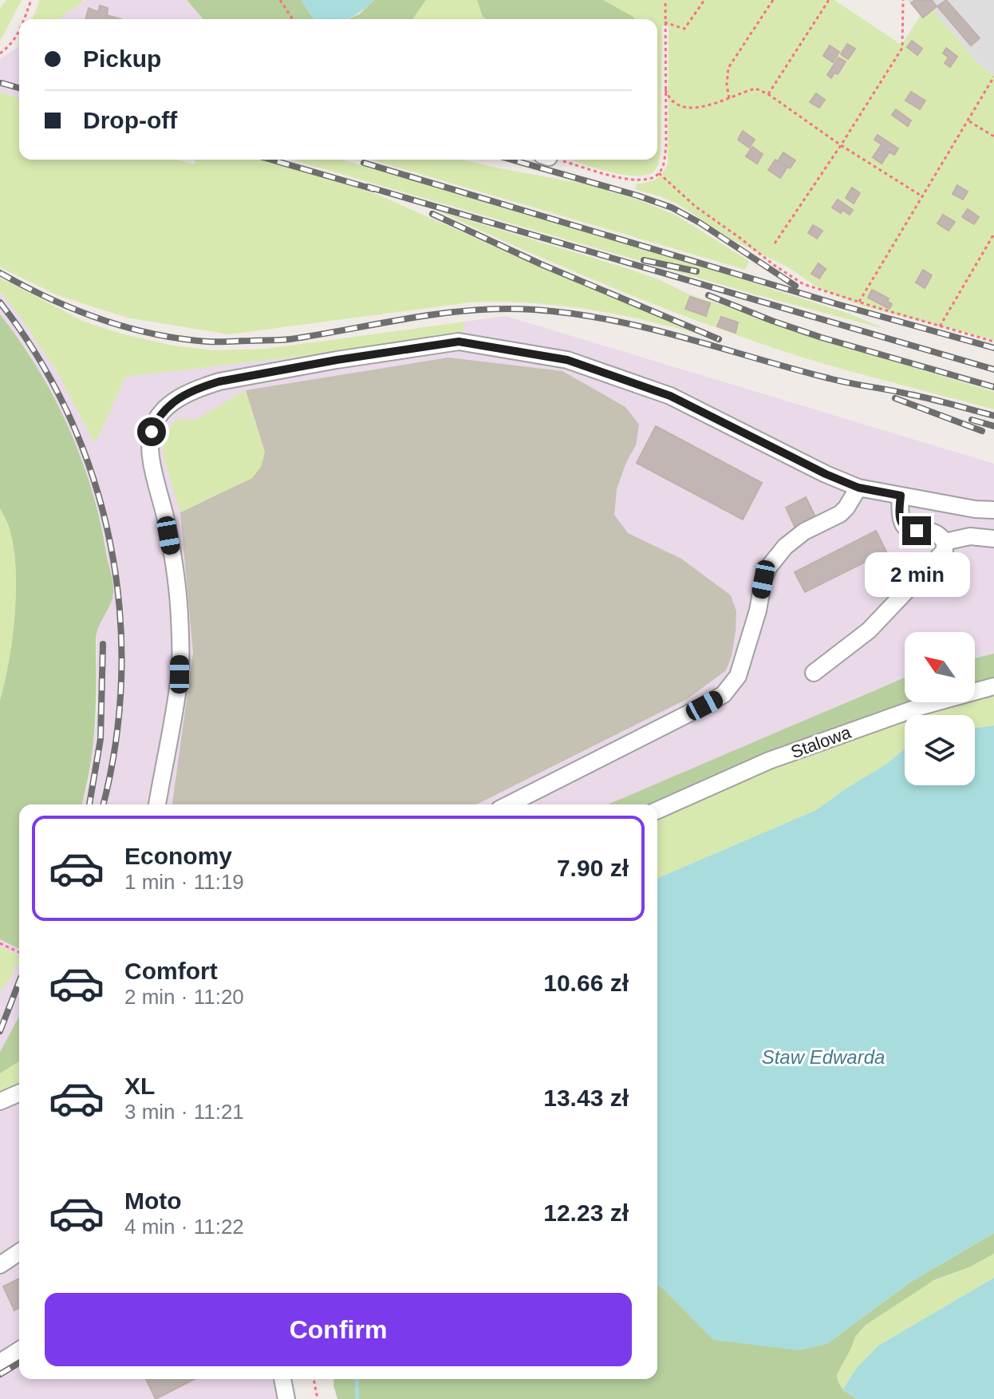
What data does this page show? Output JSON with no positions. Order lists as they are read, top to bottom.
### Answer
{
  "streets": {
    "street": ["Stalowa"]
  },
  "water": ["Staw Edwarda"],
  "north": "top left",
  "page": {
    "banner": ["Pickup", "Drop-off"],
    "bubble": "2 min",
    "list": [
      {
        "name": "Economy",
        "note": "1 min · 11:19",
        "value": "7.90 zł"
      },
      {
        "name": "Comfort",
        "note": "2 min · 11:20",
        "value": "10.66 zł"
      },
      {
        "name": "XL",
        "note": "3 min · 11:21",
        "value": "13.43 zł"
      },
      {
        "name": "Moto",
        "note": "4 min · 11:22",
        "value": "12.23 zł"
      }
    ],
    "buttons": "Confirm"
  }
}
